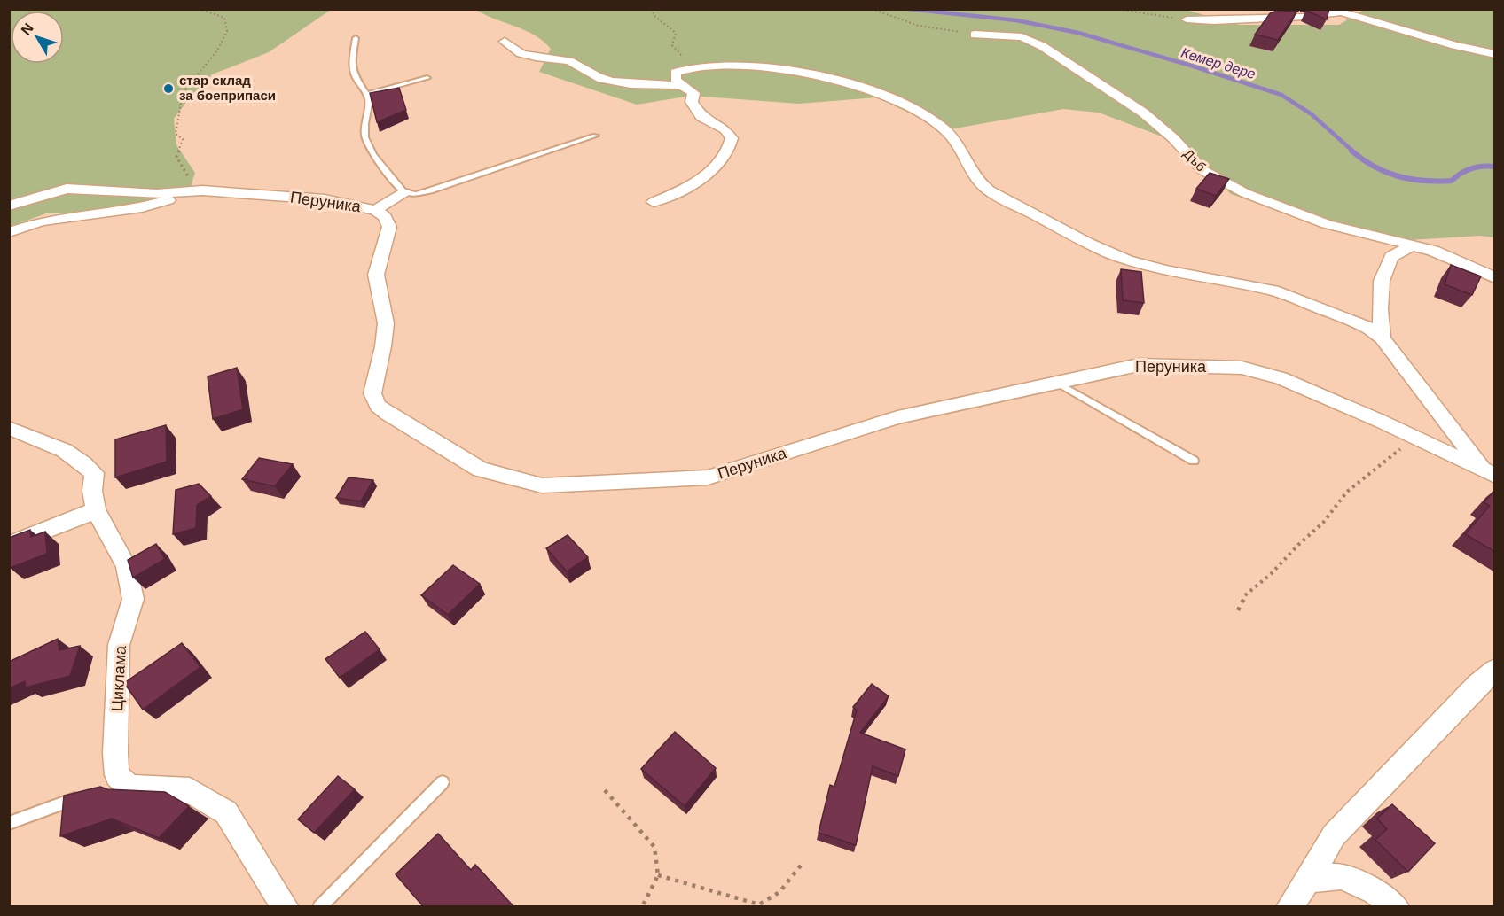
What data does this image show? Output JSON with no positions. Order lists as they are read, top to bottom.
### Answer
{
  "streets": {
    "street": ["Дъб", "Перуника", "Циклама"]
  },
  "water": ["Кемер дере"],
  "places": ["стар склад за боеприпаси"],
  "north": "top left"
}
